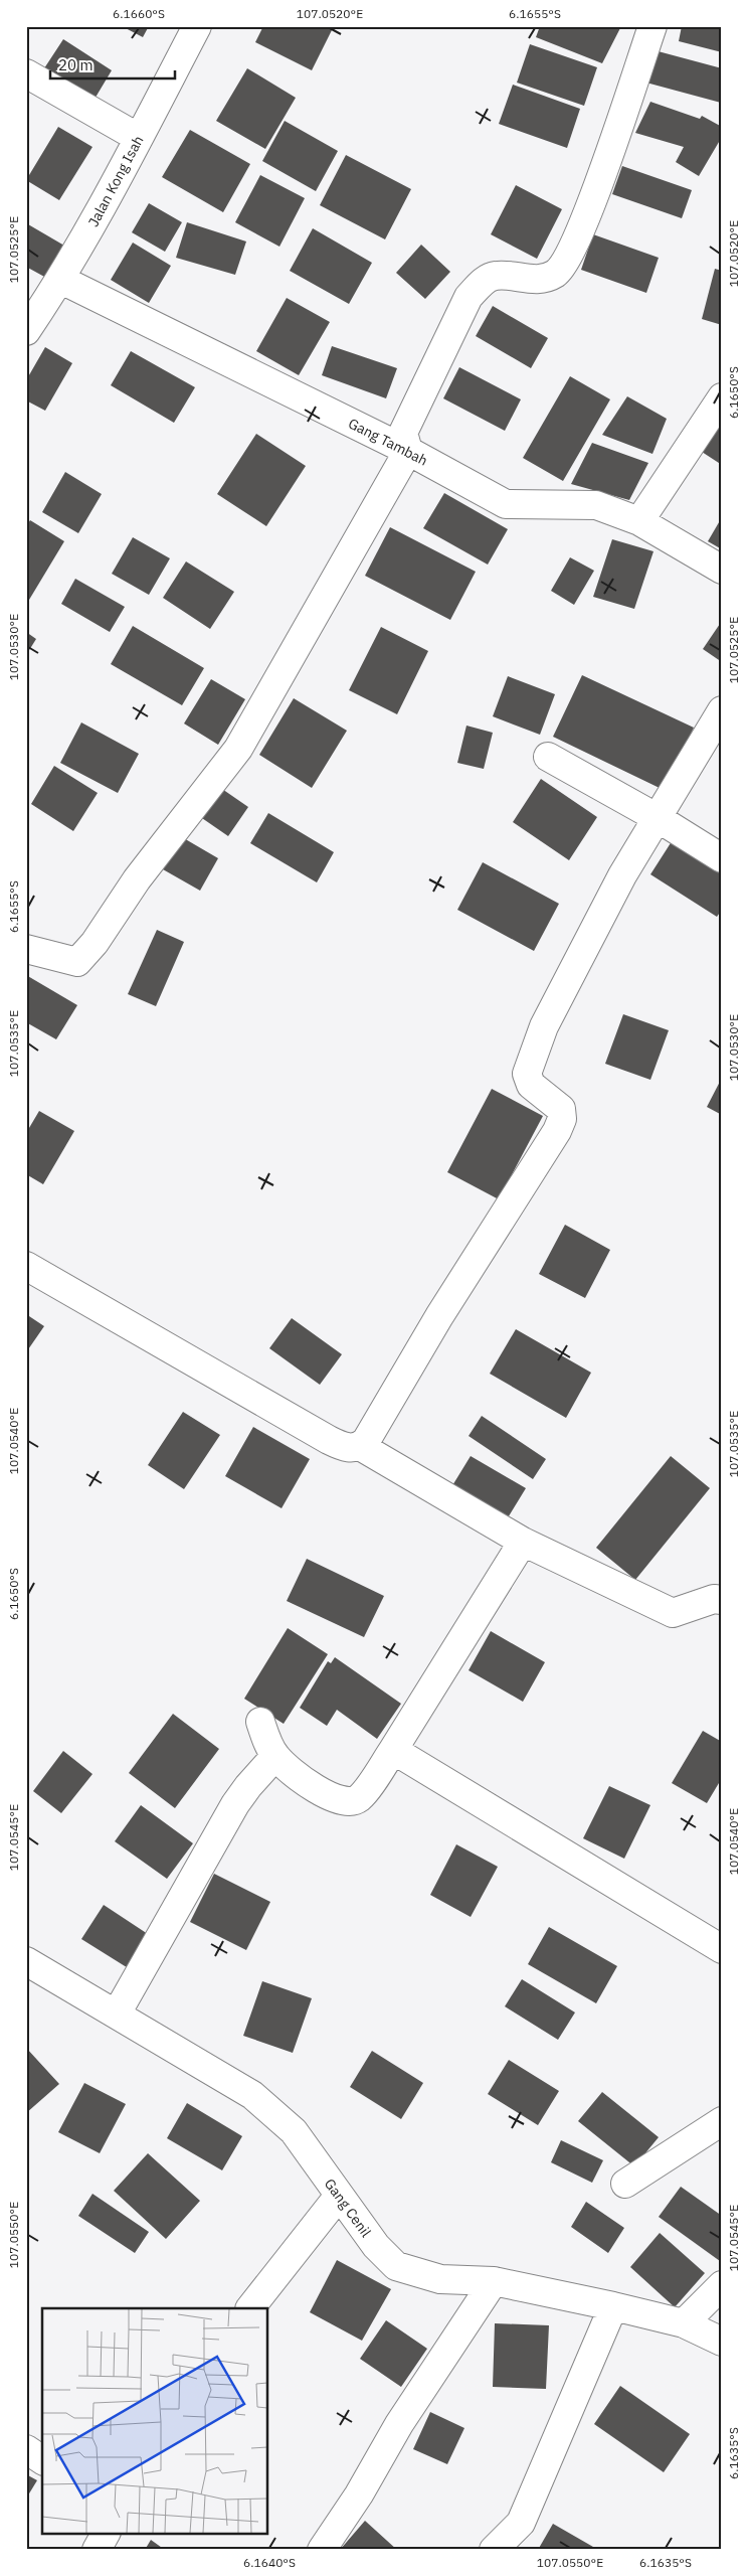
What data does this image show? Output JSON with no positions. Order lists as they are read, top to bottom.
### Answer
{
  "streets": {
    "street": ["Jalan Kong Isah", "Gang Tambah", "Gang Cenil"]
  },
  "crossings": [
    ["Jalan Kong Isah", "Gang Tambah"]
  ],
  "scale_bar": "20 m",
  "coordinates": [
    "6.1660°S",
    "107.0520°E",
    "6.1655°S",
    "107.0525°E",
    "6.1650°S",
    "107.0530°E",
    "107.0535°E",
    "107.0540°E",
    "107.0545°E",
    "107.0550°E",
    "6.1635°S",
    "6.1640°S"
  ]
}
